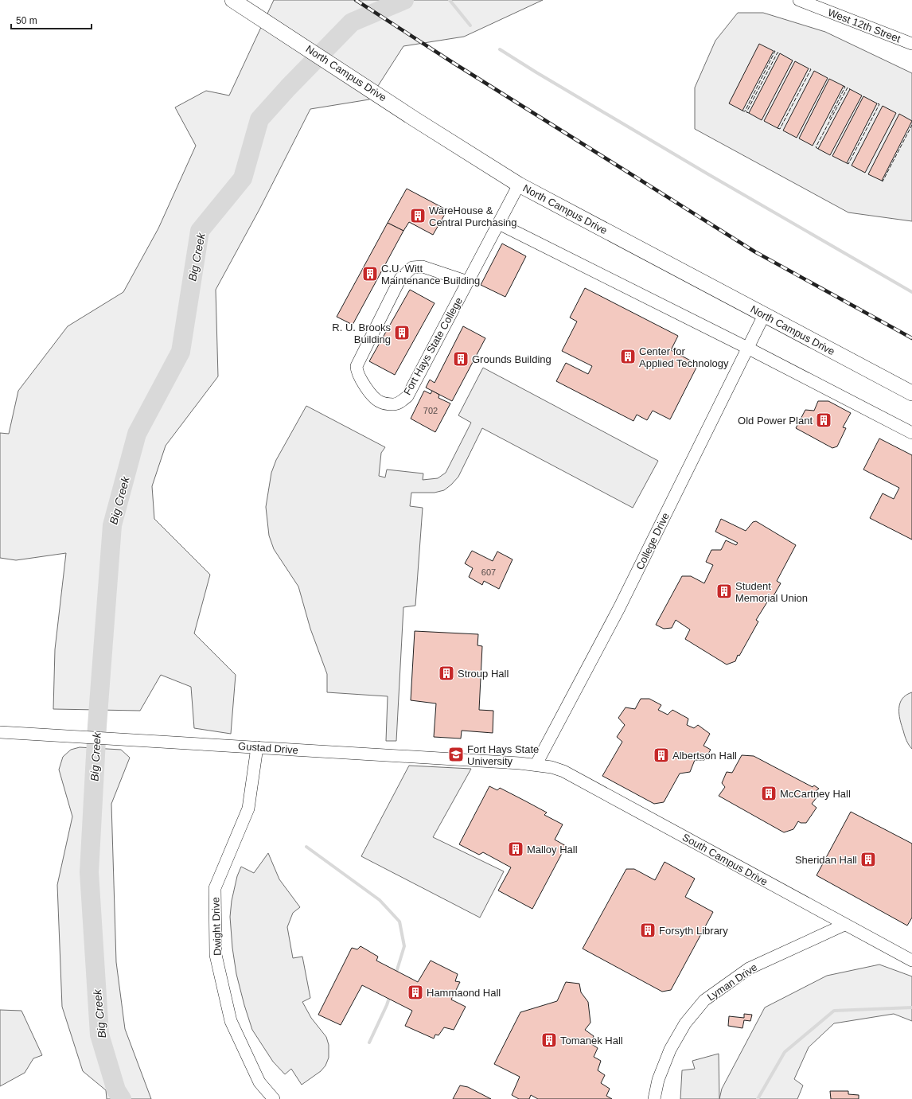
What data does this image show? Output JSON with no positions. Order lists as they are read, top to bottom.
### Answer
{
  "streets": {
    "main road": ["North Campus Drive"],
    "street": [
      "West 12th Street",
      "Fort Hays State College",
      "College Drive",
      "Gustad Drive",
      "South Campus Drive",
      "Dwight Drive",
      "Lyman Drive"
    ]
  },
  "crossings": [
    ["North Campus Drive", "Fort Hays State College"],
    ["North Campus Drive", "College Drive"],
    ["College Drive", "Gustad Drive"],
    ["College Drive", "South Campus Drive"],
    ["Gustad Drive", "South Campus Drive"],
    ["Gustad Drive", "Dwight Drive"],
    ["South Campus Drive", "Lyman Drive"]
  ],
  "water": ["Big Creek"],
  "places": {
    "building": [
      "WareHouse & Central Purchasing",
      "C.U. Witt Maintenance Building",
      "R. U. Brooks Building",
      "Center for Applied Technology",
      "Grounds Building",
      "Old Power Plant",
      "Student Memorial Union",
      "Stroup Hall",
      "Albertson Hall",
      "McCartney Hall",
      "Malloy Hall",
      "Sheridan Hall",
      "Forsyth Library",
      "Hammaond Hall",
      "Tomanek Hall"
    ],
    "school or university": ["Fort Hays State University"]
  },
  "house_numbers": ["702", "607"],
  "scale_bar": "50 m"
}
